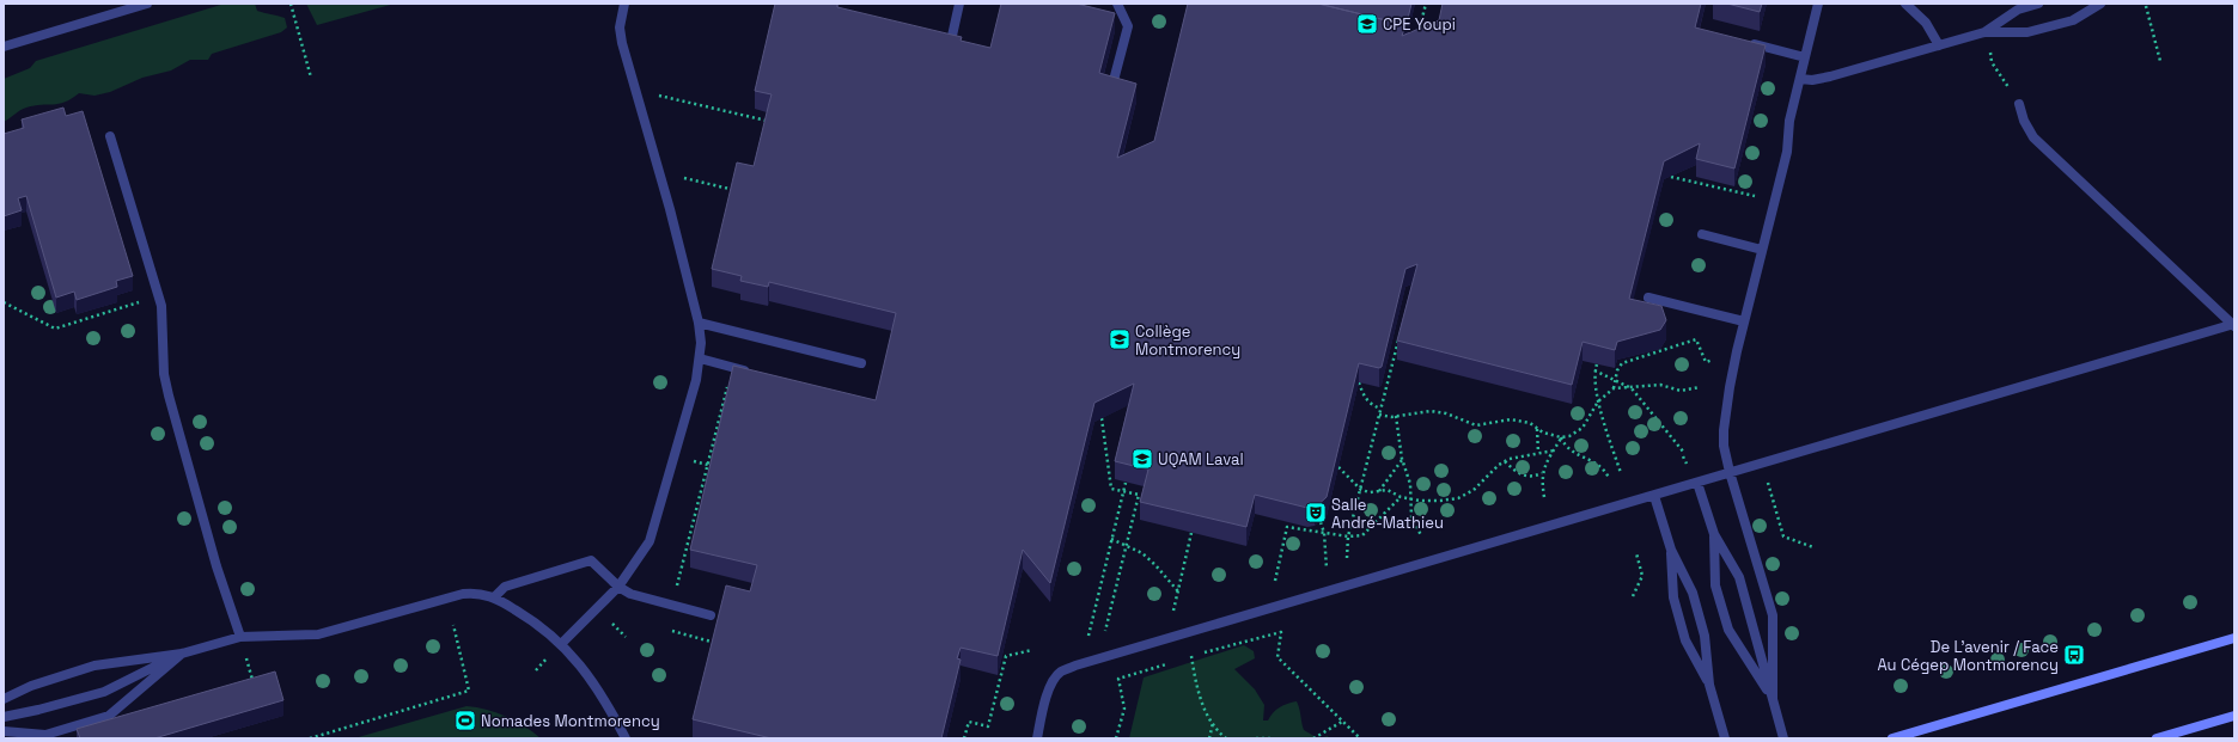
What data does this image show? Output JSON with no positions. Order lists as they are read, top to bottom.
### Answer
{
  "places": {
    "school or university": ["CPE Youpi", "Collège Montmorency", "UQAM Laval"],
    "theatre": ["Salle André-Mathieu"],
    "bus stop": ["De L'avenir / Face Au Cégep Montmorency"],
    "sports": ["Nomades Montmorency"]
  }
}
